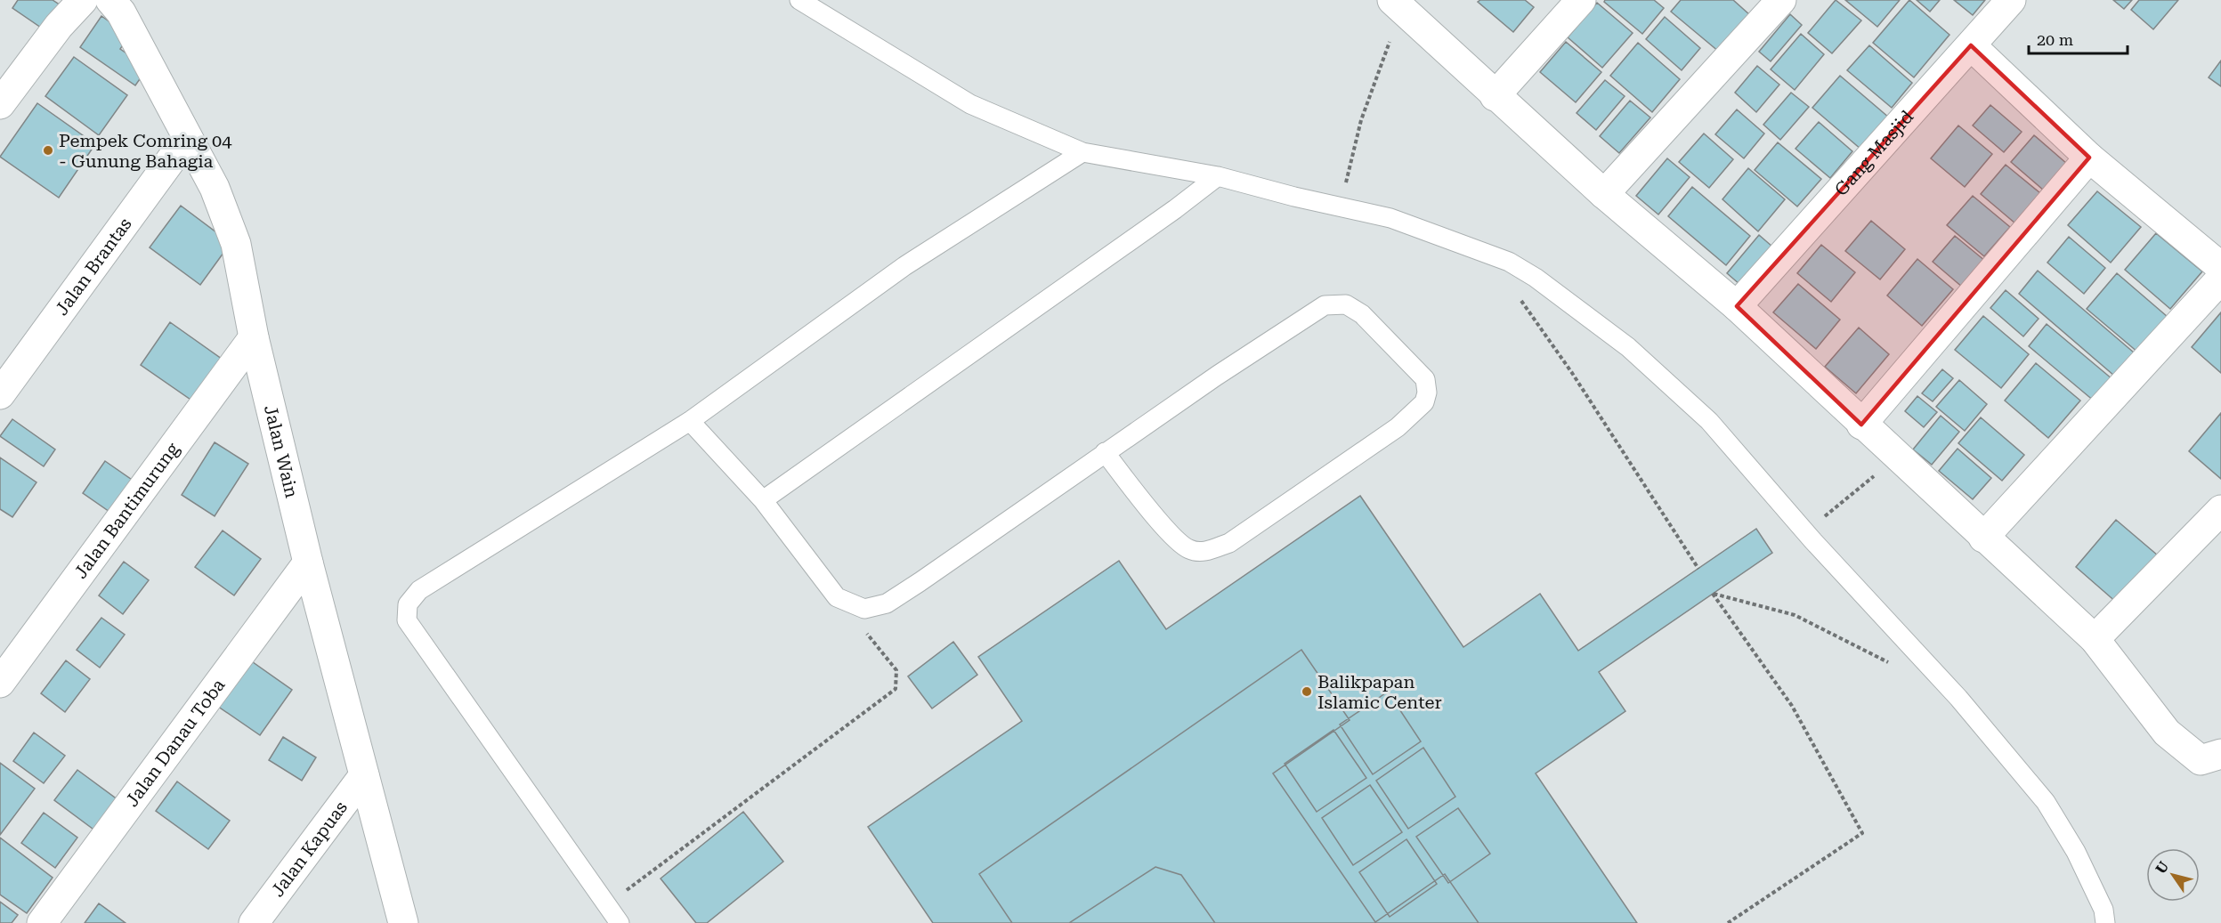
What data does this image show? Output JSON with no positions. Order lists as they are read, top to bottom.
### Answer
{
  "streets": {
    "street": [
      "Gang Masjid",
      "Jalan Brantas",
      "Jalan Wain",
      "Jalan Bantimurung",
      "Jalan Danau Toba",
      "Jalan Kapuas"
    ]
  },
  "crossings": [
    ["Jalan Brantas", "Jalan Wain"],
    ["Jalan Wain", "Jalan Bantimurung"],
    ["Jalan Wain", "Jalan Danau Toba"],
    ["Jalan Wain", "Jalan Kapuas"]
  ],
  "places": ["Pempek Comring 04 - Gunung Bahagia", "Balikpapan Islamic Center"],
  "scale_bar": "20 m",
  "north": "top left"
}
